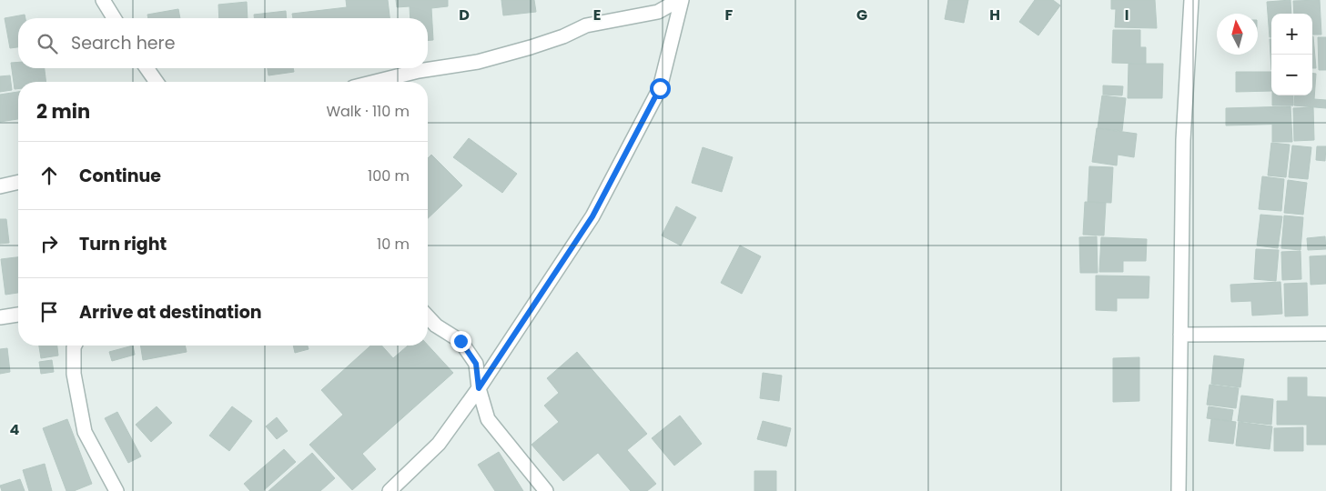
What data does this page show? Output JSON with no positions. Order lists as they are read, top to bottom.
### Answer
{
  "north": "top",
  "page": {
    "map_buttons": ["+", "−"],
    "search": "Search here",
    "heading": ["2 min", "Walk · 110 m"],
    "list": [
      ["Continue", "100 m"],
      ["Turn right", "10 m"],
      "Arrive at destination"
    ]
  },
  "grid": {
    "columns": [
      "D",
      "E",
      "F",
      "G",
      "H",
      "I"
    ],
    "rows": ["4"]
  }
}
